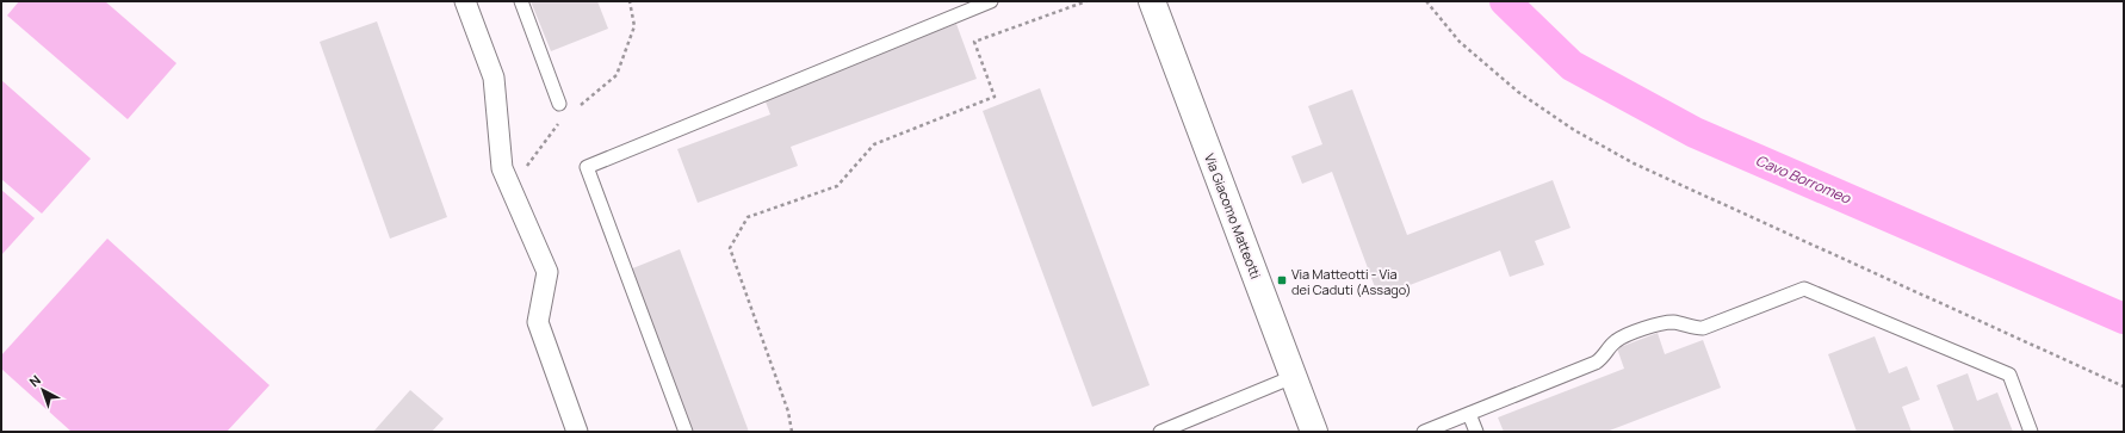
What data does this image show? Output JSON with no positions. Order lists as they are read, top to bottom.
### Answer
{
  "streets": {
    "street": ["Via Giacomo Matteotti"]
  },
  "water": ["Cavo Borromeo"],
  "places": {
    "transit": ["Via Matteotti - Via dei Caduti (Assago)"]
  },
  "north": "top left"
}
